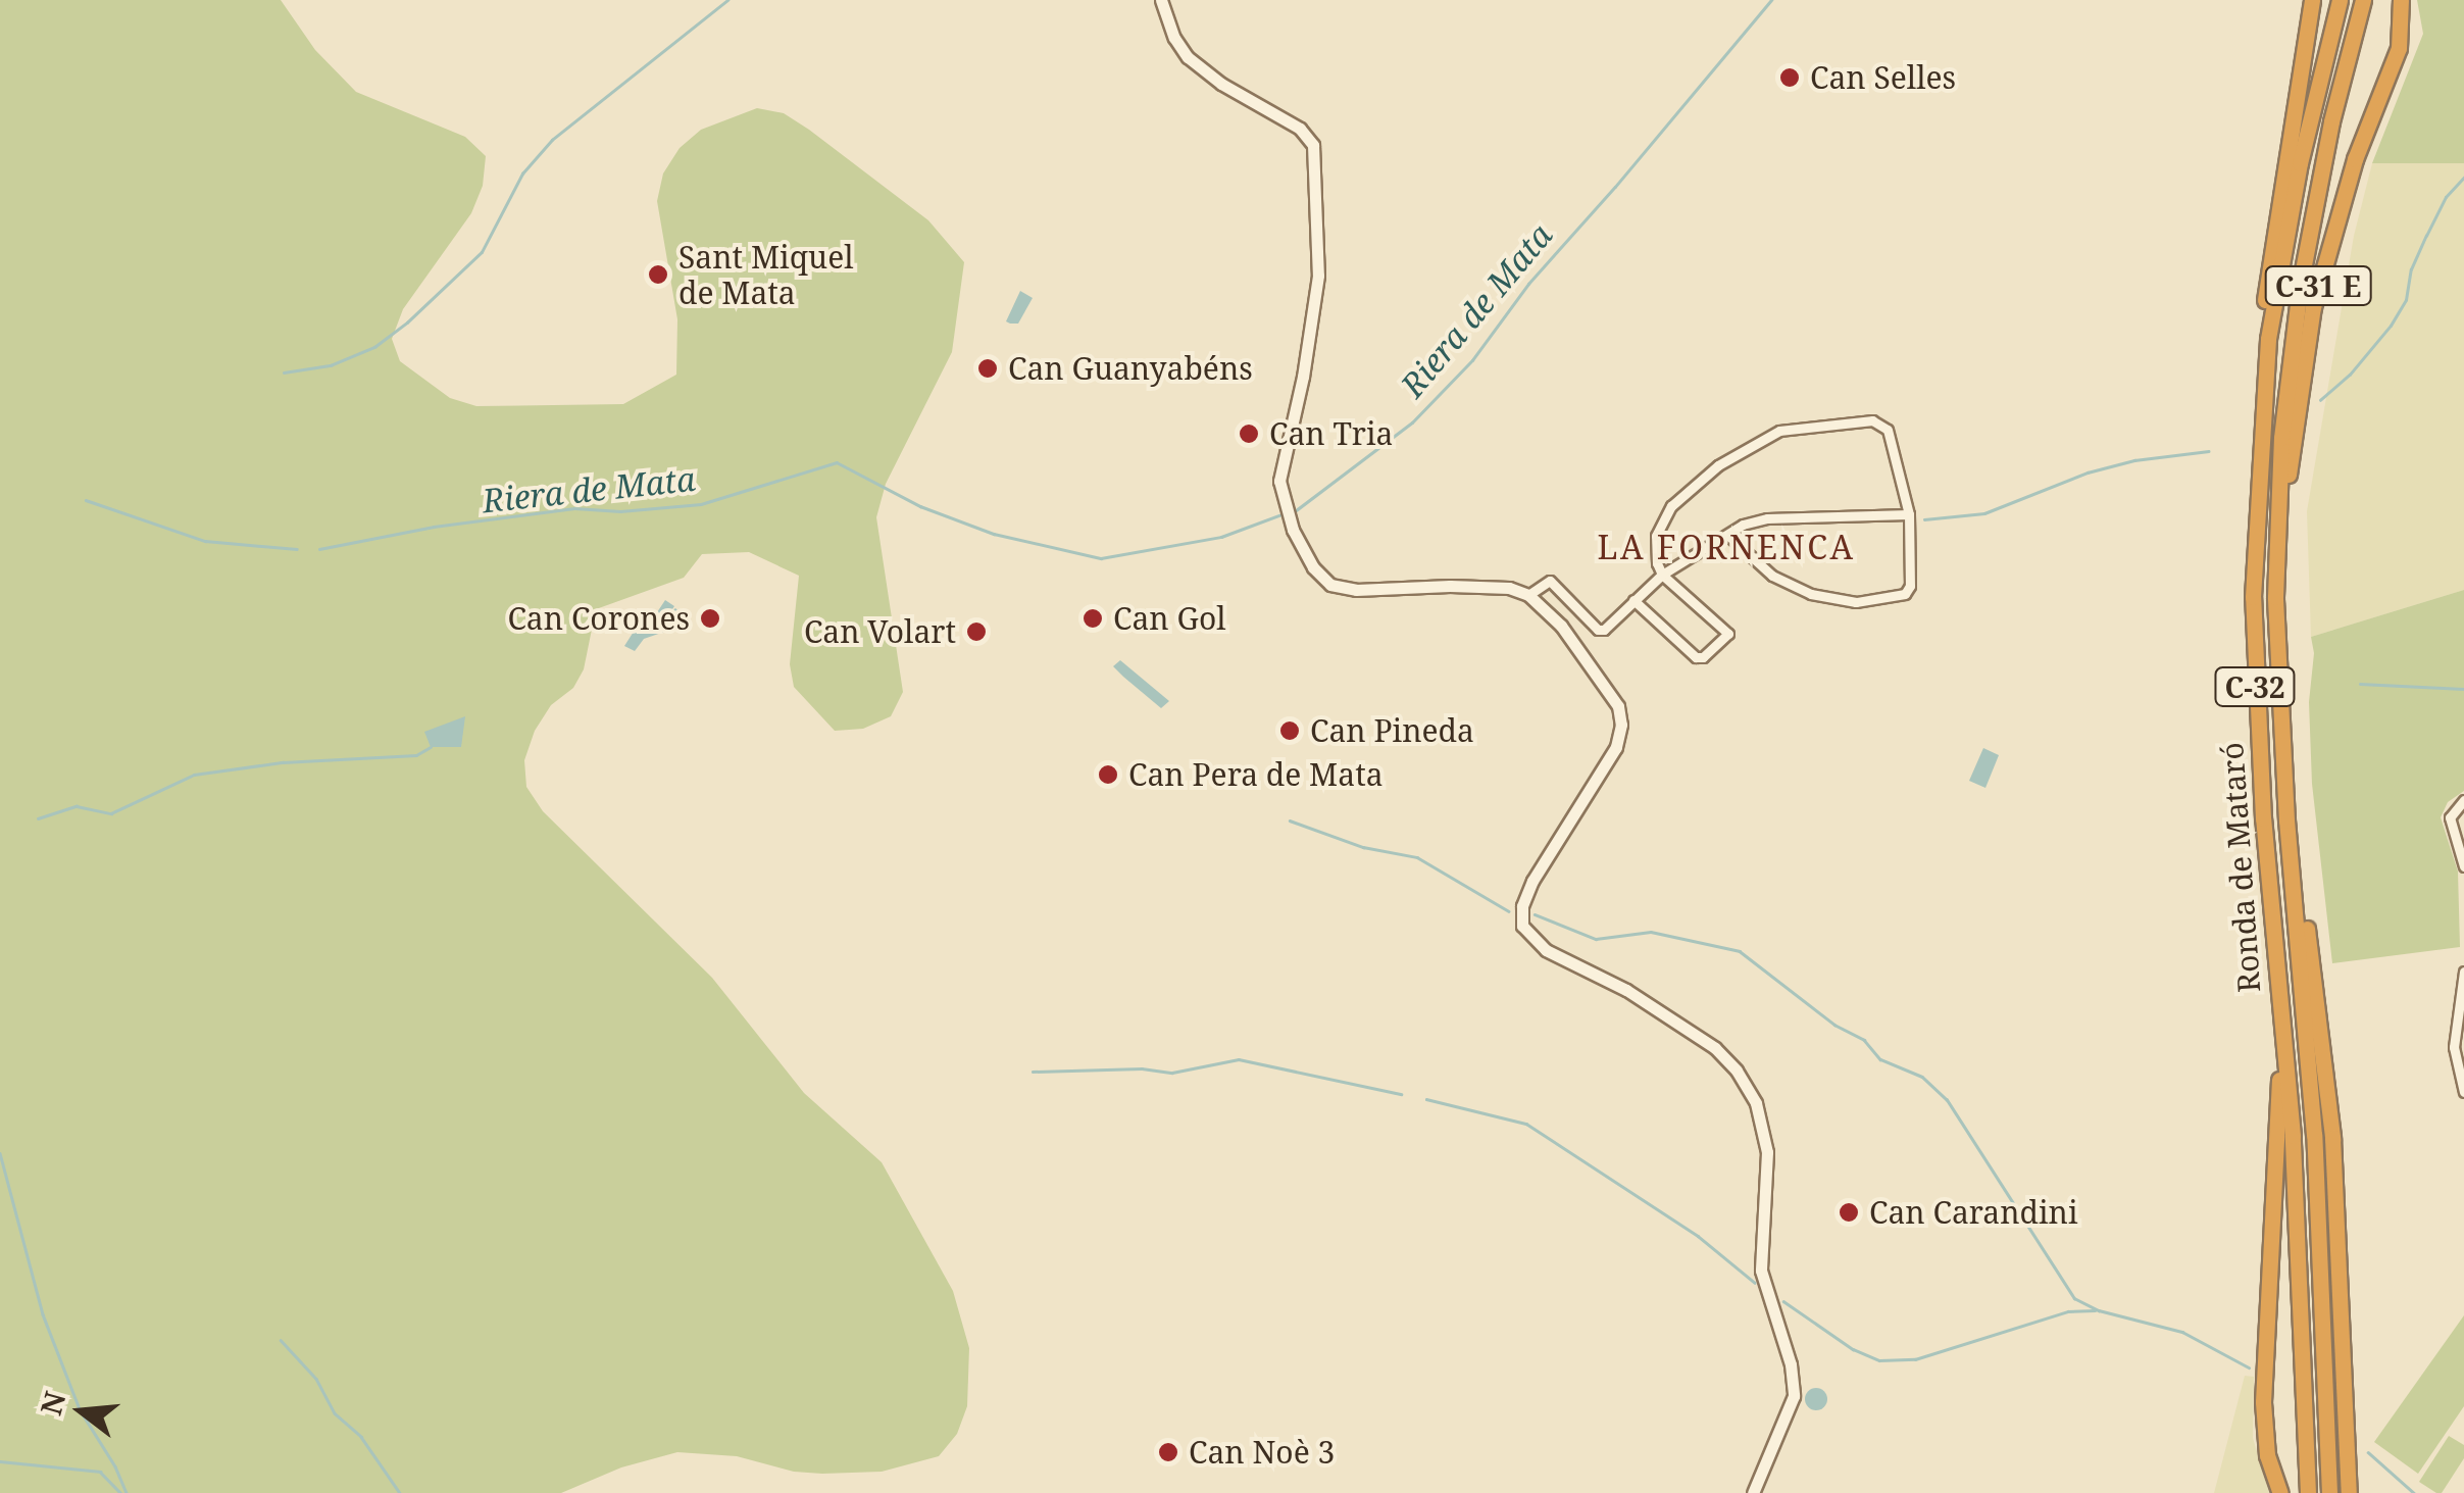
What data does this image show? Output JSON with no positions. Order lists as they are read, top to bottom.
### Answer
{
  "streets": {
    "highway": ["C-31 E", "C-32", "Ronda de Mataró"]
  },
  "crossings": [
    ["C-31 E", "Ronda de Mataró"]
  ],
  "districts": ["LA FORNENCA"],
  "water": ["Riera de Mata"],
  "places": [
    "Can Selles",
    "Sant Miquel de Mata",
    "Can Guanyabéns",
    "Can Tria",
    "Can Corones",
    "Can Gol",
    "Can Volart",
    "Can Pineda",
    "Can Pera de Mata",
    "Can Carandini",
    "Can Noè 3"
  ],
  "north": "left"
}
